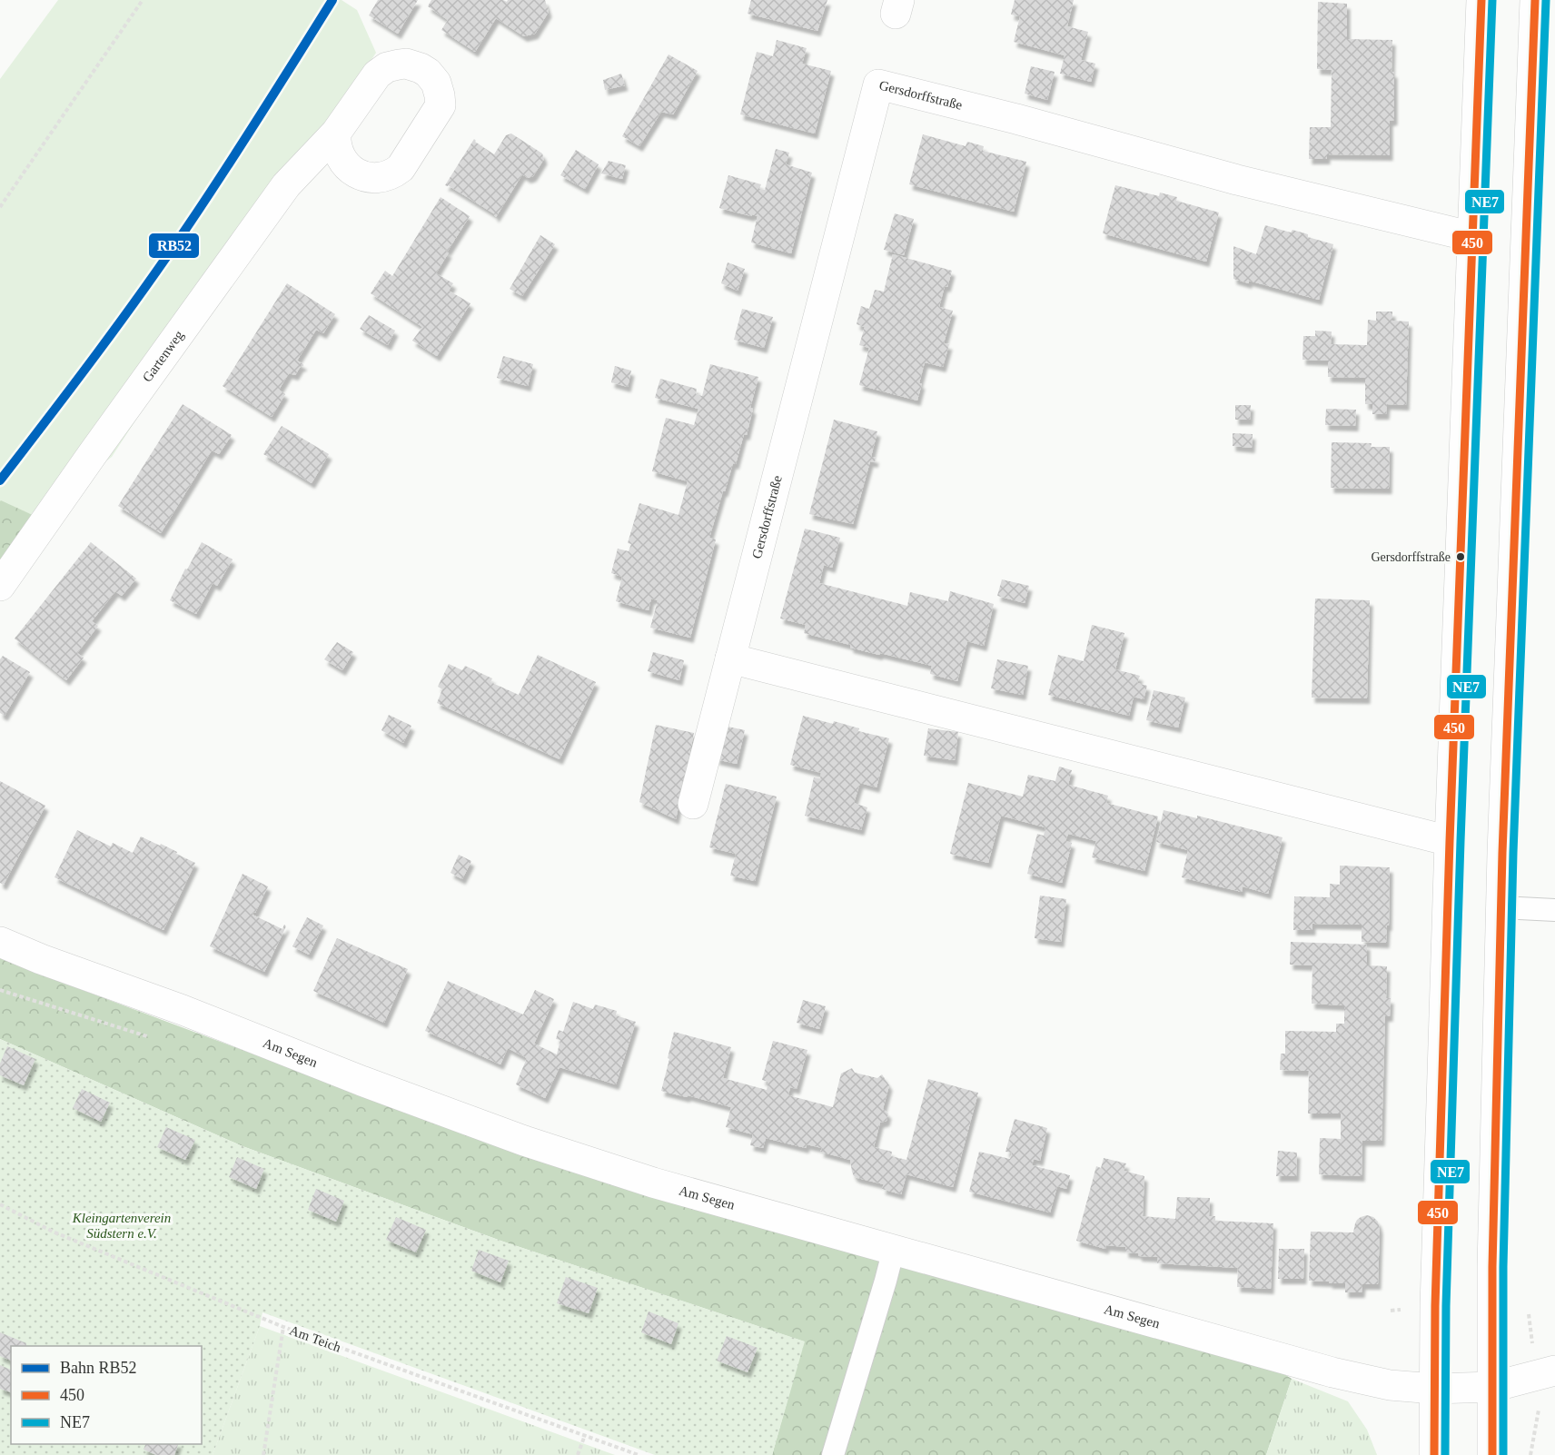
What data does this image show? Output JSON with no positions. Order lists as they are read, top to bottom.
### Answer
{
  "streets": {
    "street": ["Gersdorffstraße", "Gartenweg", "Am Segen"],
    "path": ["Am Teich"]
  },
  "parks": ["Kleingartenverein Südstern e.V."],
  "places": ["Gersdorffstraße"],
  "lines": ["rail line RB52", "transit line 450", "transit line NE7"],
  "legend": ["Bahn RB52", "450", "NE7"]
}
